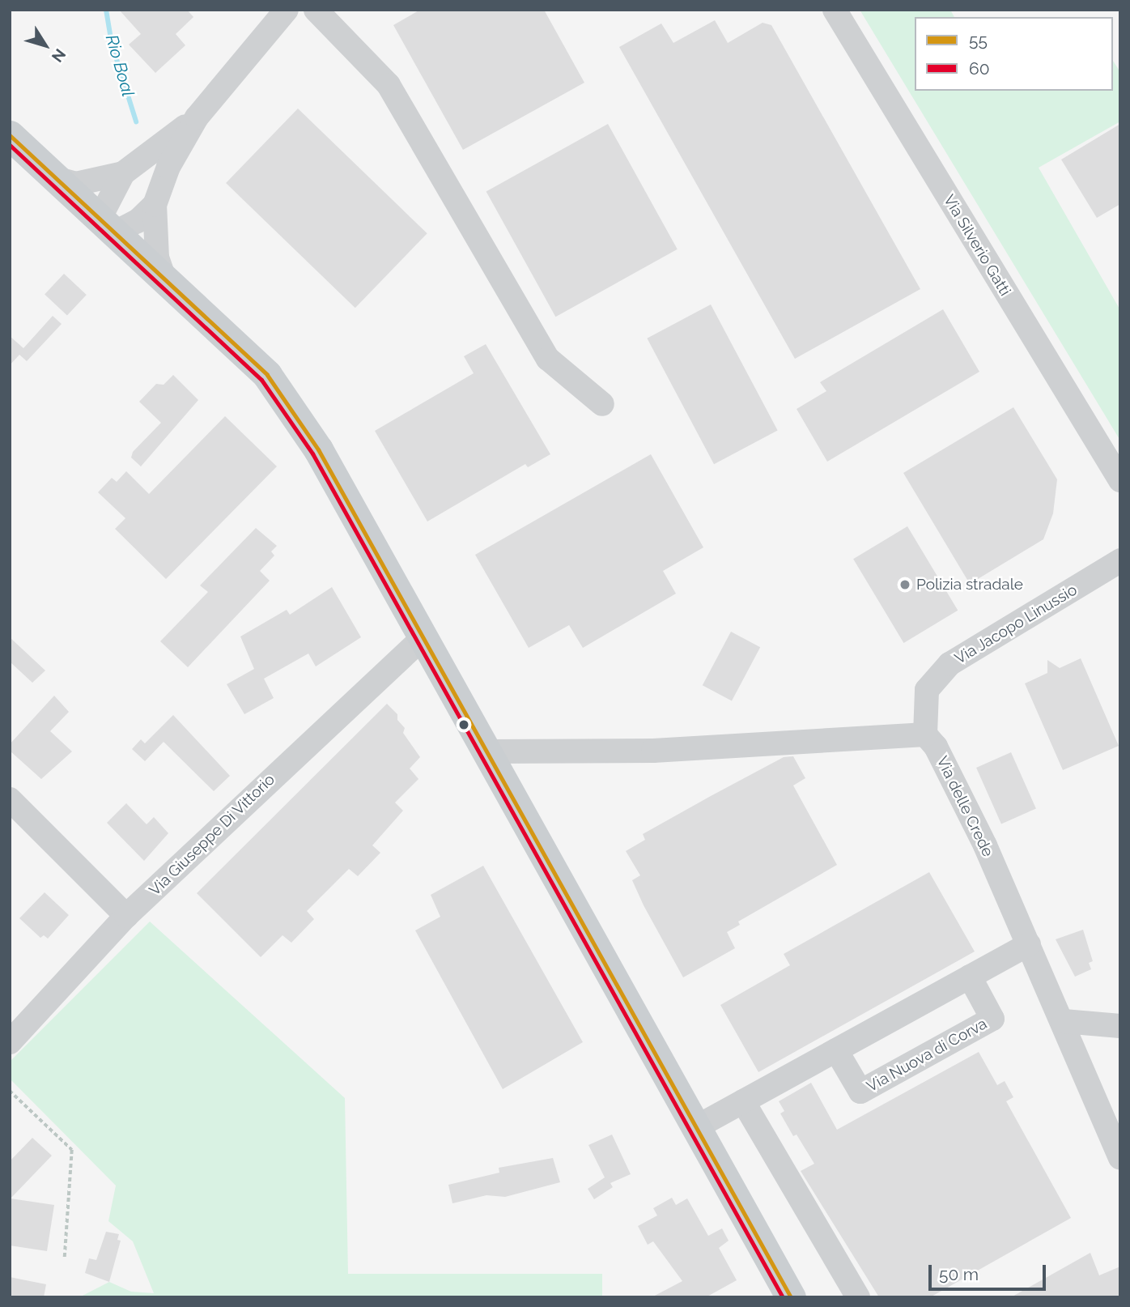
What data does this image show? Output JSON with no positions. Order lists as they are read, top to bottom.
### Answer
{
  "streets": {
    "street": [
      "Via Silverio Gatti",
      "Via Jacopo Linussio",
      "Via delle Crede",
      "Via Giuseppe Di Vittorio",
      "Via Nuova di Corva"
    ]
  },
  "crossings": [
    ["Via Jacopo Linussio", "Via delle Crede"]
  ],
  "water": ["Rio Boal"],
  "places": ["Polizia stradale"],
  "lines": ["transit line 55", "transit line 60"],
  "legend": ["55", "60"],
  "scale_bar": "50 m",
  "north": "bottom right"
}
